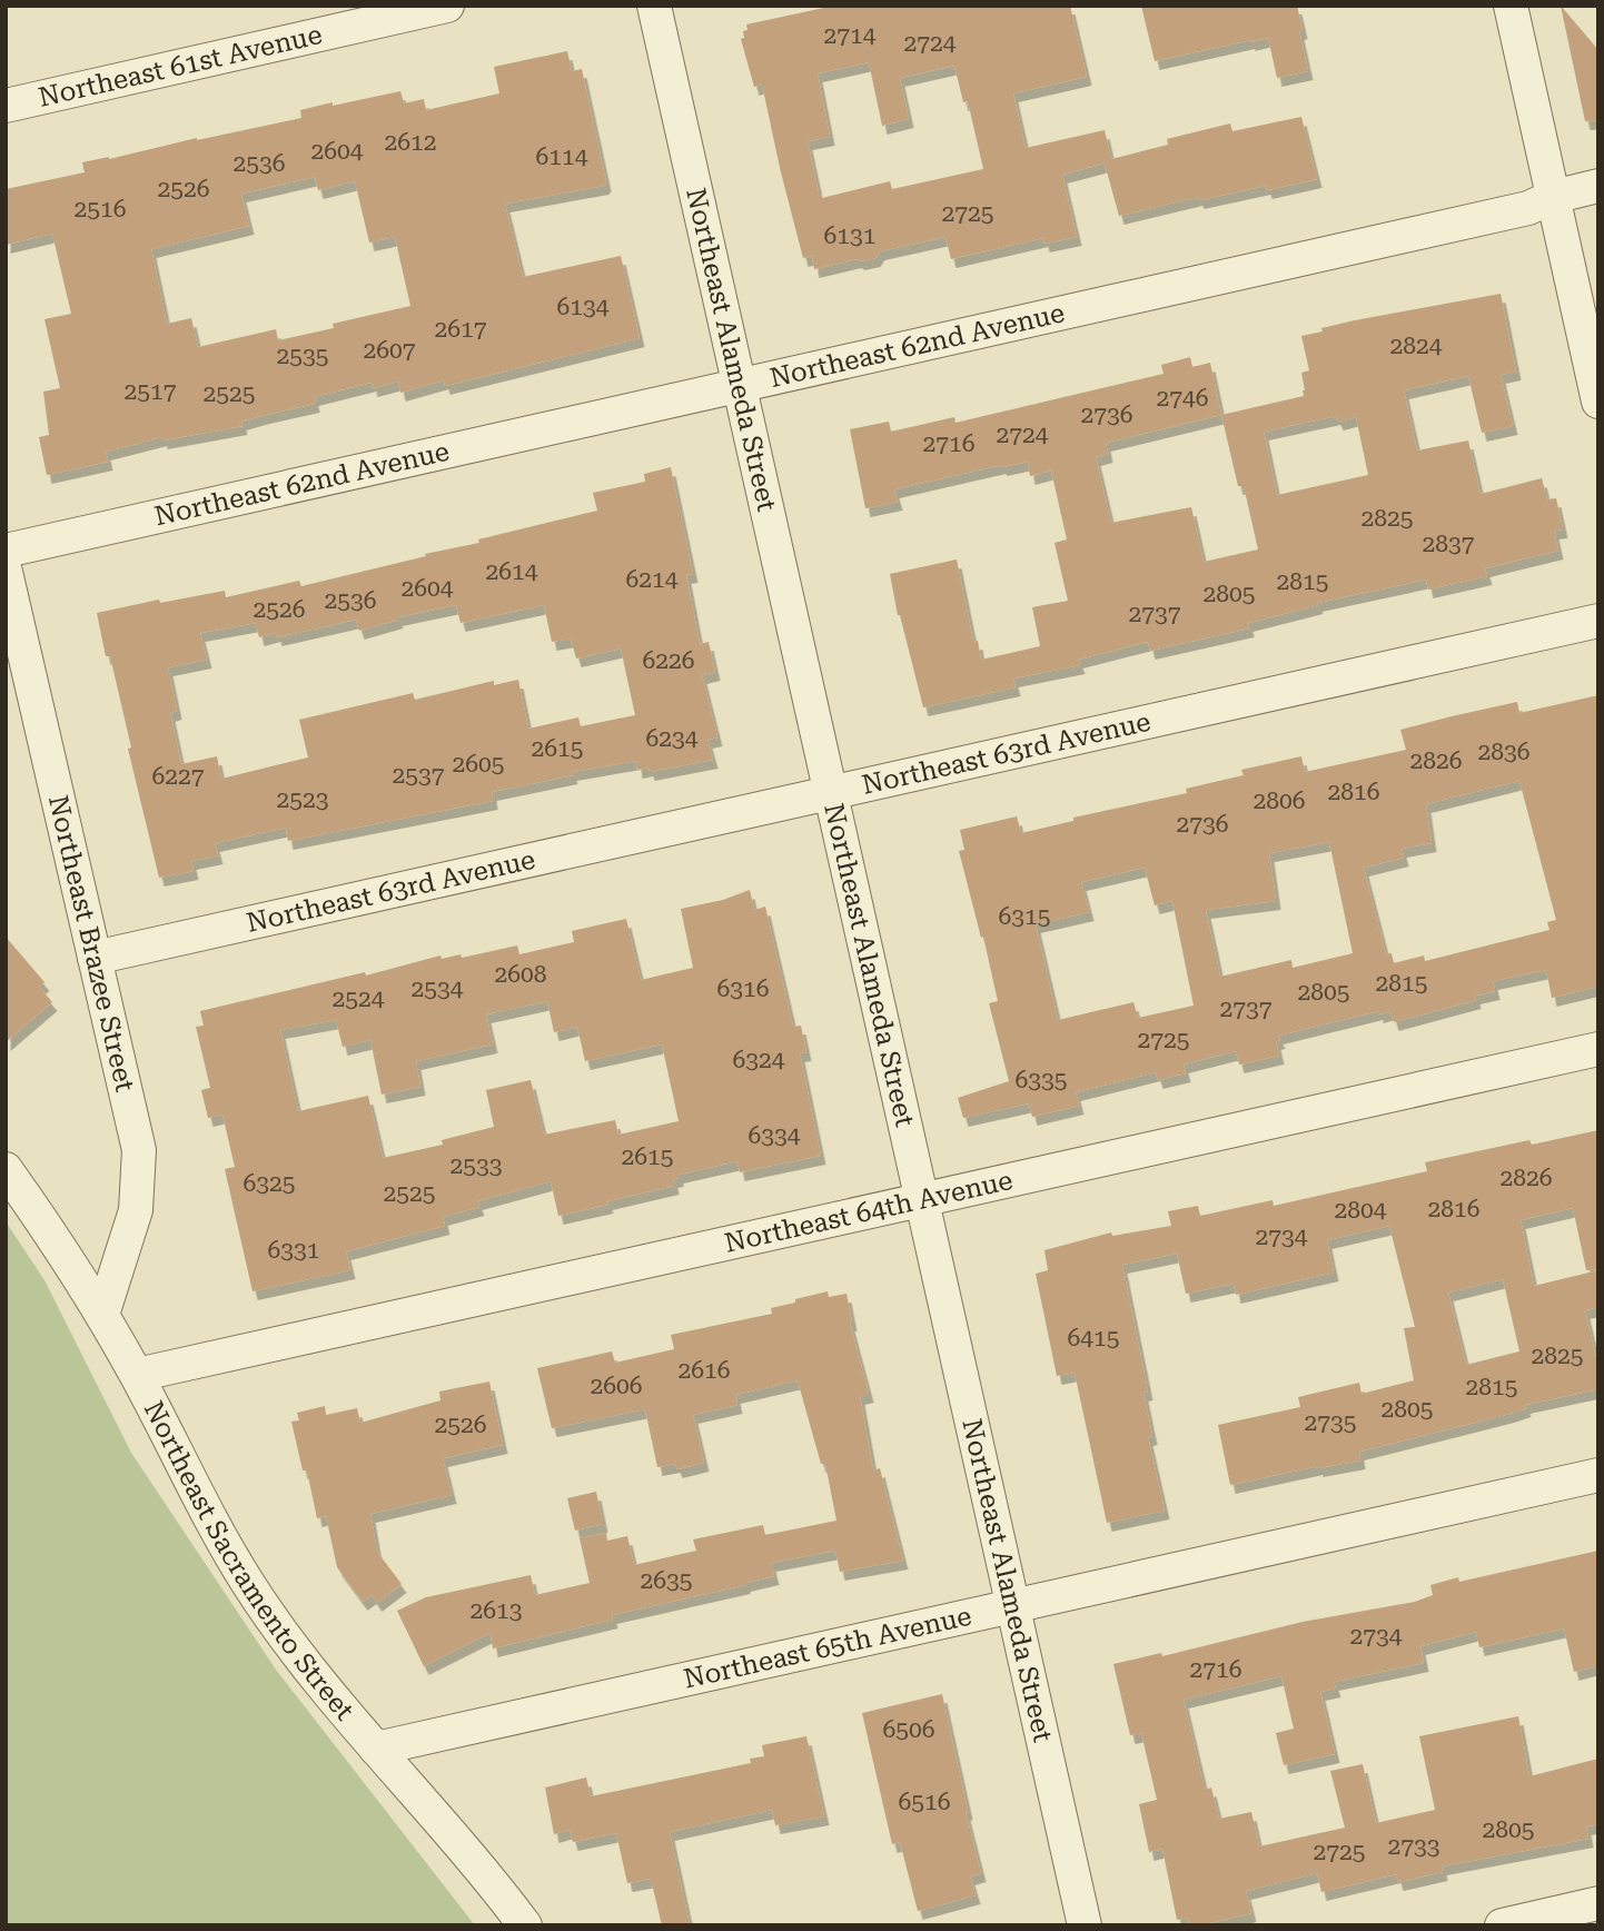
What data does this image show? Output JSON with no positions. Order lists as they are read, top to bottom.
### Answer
{
  "streets": {
    "street": [
      "Northeast 61st Avenue",
      "Northeast 62nd Avenue",
      "Northeast Alameda Street",
      "Northeast 63rd Avenue",
      "Northeast Brazee Street",
      "Northeast 64th Avenue",
      "Northeast Sacramento Street",
      "Northeast 65th Avenue"
    ]
  },
  "crossings": [
    ["Northeast 62nd Avenue", "Northeast Alameda Street"],
    ["Northeast Alameda Street", "Northeast 63rd Avenue"],
    ["Northeast Alameda Street", "Northeast 64th Avenue"],
    ["Northeast Alameda Street", "Northeast 65th Avenue"],
    ["Northeast 63rd Avenue", "Northeast Brazee Street"],
    ["Northeast Brazee Street", "Northeast Sacramento Street"],
    ["Northeast 64th Avenue", "Northeast Sacramento Street"],
    ["Northeast Sacramento Street", "Northeast 65th Avenue"]
  ],
  "house_numbers": [
    "2714",
    "2724",
    "2612",
    "2604",
    "6114",
    "2536",
    "2526",
    "2516",
    "2725",
    "6131",
    "6134",
    "2617",
    "2824",
    "2607",
    "2535",
    "2517",
    "2525",
    "2746",
    "2736",
    "2724",
    "2716",
    "2825",
    "2837",
    "2614",
    "6214",
    "2815",
    "2604",
    "2805",
    "2536",
    "2526",
    "2737",
    "6226",
    "6234",
    "2615",
    "2836",
    "2826",
    "2605",
    "2537",
    "6227",
    "2816",
    "2523",
    "2806",
    "2736",
    "6315",
    "2608",
    "2815",
    "2534",
    "6316",
    "2805",
    "2524",
    "2737",
    "2725",
    "6324",
    "6335",
    "6334",
    "2615",
    "2533",
    "2826",
    "6325",
    "2525",
    "2816",
    "2804",
    "2734",
    "6331",
    "6415",
    "2825",
    "2616",
    "2606",
    "2815",
    "2805",
    "2735",
    "2526",
    "2635",
    "2613",
    "2734",
    "2716",
    "6506",
    "6516",
    "2805",
    "2733",
    "2725"
  ]
}
